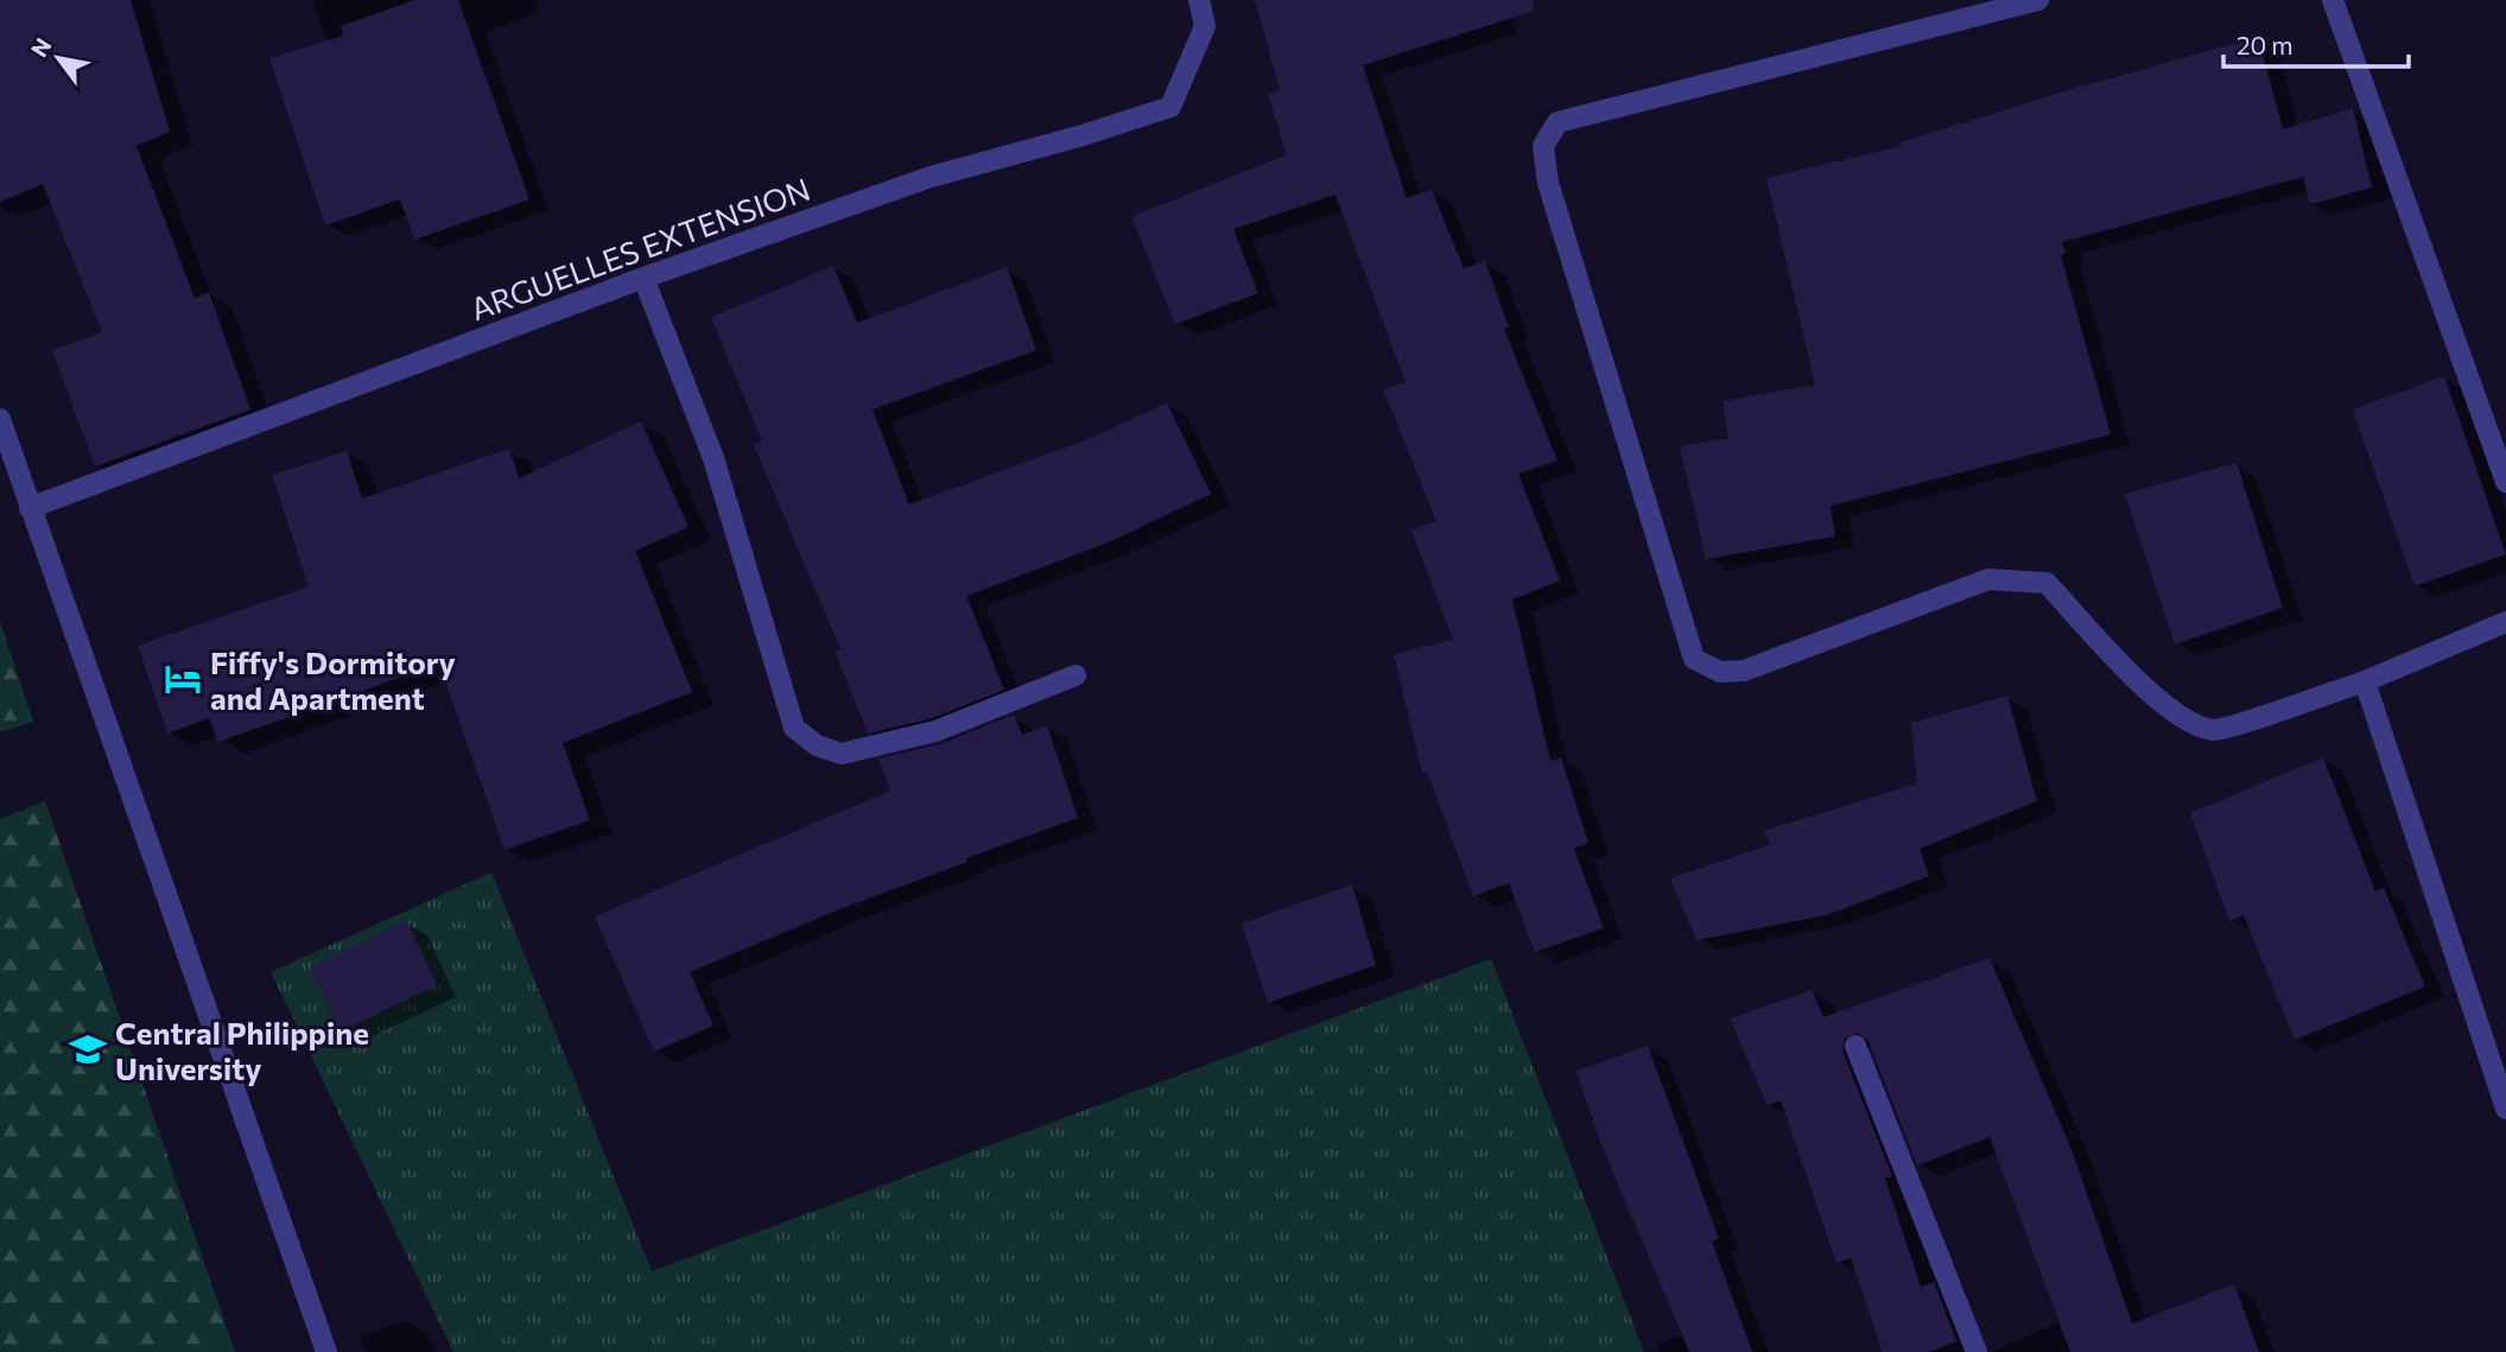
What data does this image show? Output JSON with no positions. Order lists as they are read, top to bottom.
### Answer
{
  "streets": {
    "street": ["ARGUELLES EXTENSION"]
  },
  "places": {
    "hotel": ["Fiffy's Dormitory and Apartment"],
    "school or university": ["Central Philippine University"]
  },
  "scale_bar": "20 m",
  "north": "top left"
}
